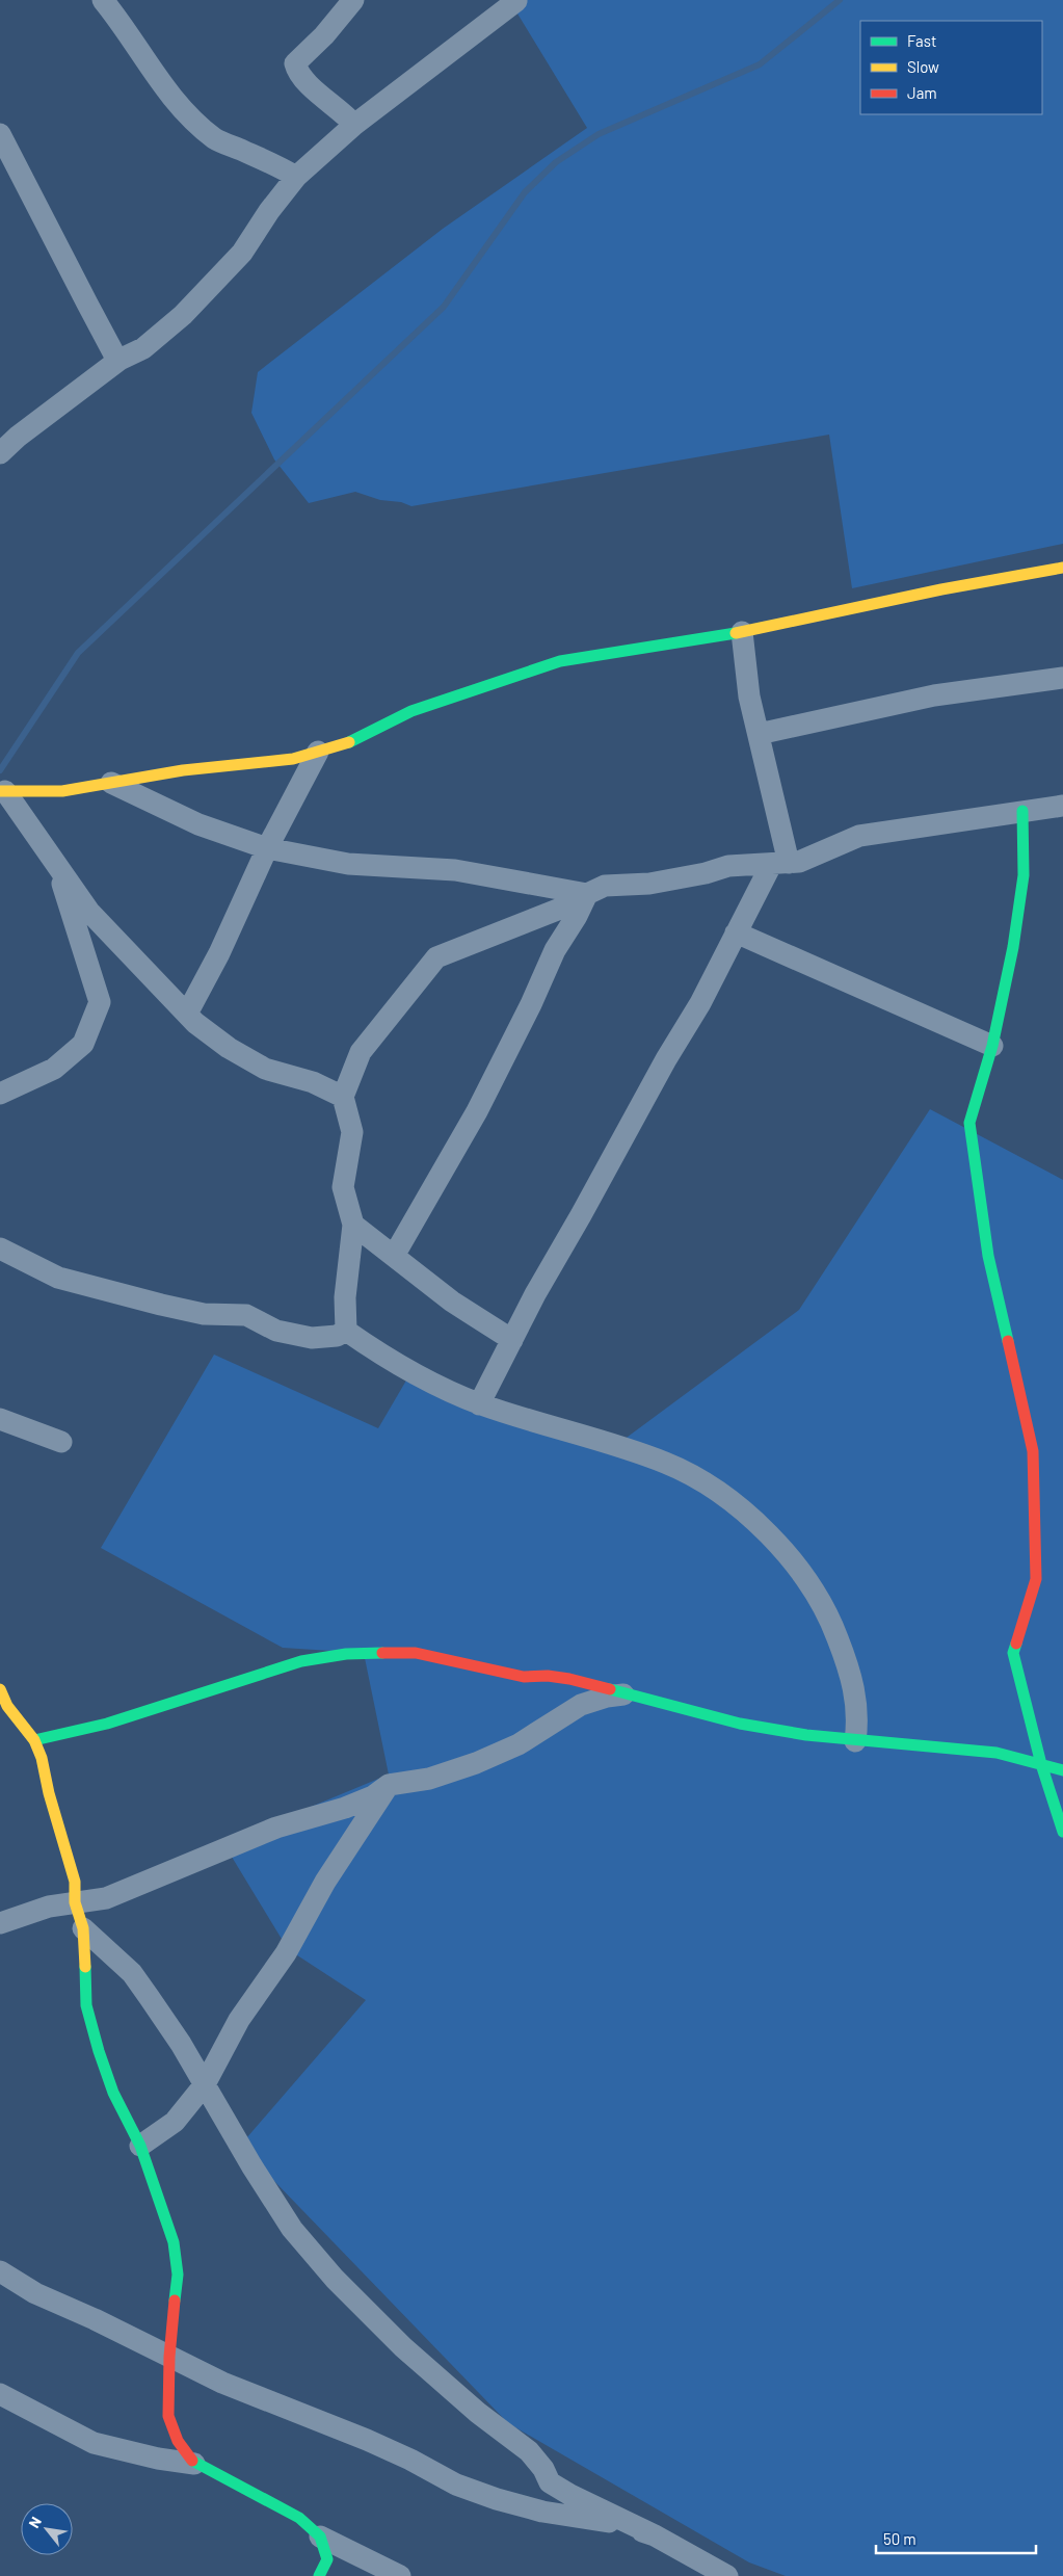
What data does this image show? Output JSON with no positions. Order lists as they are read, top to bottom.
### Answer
{
  "legend": ["Fast", "Slow", "Jam"],
  "scale_bar": "50 m",
  "north": "top left"
}
